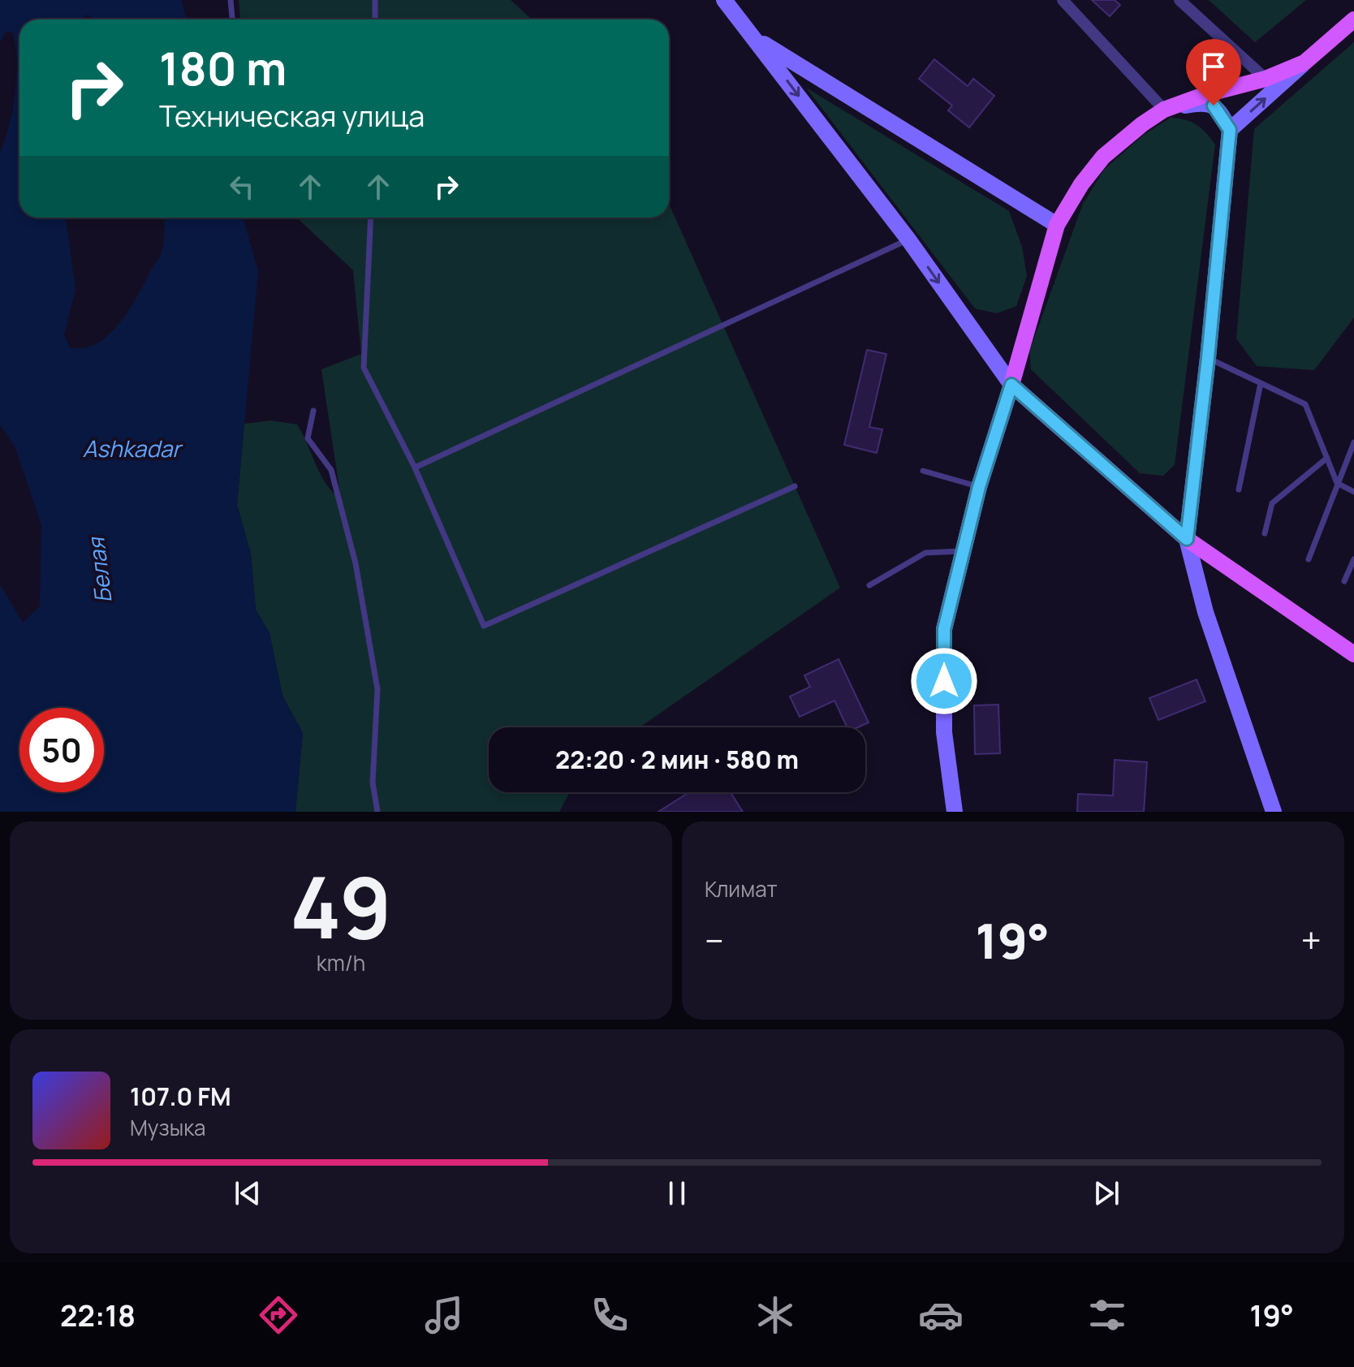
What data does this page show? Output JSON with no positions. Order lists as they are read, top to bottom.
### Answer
{
  "water": ["Ashkadar", "Белая"],
  "page": {
    "turn": ["180 m", "Техническая улица"],
    "limit": "50",
    "trip": "22:20 · 2 мин · 580 m",
    "tile": [
      ["49", "km/h"],
      "Климат"
    ],
    "heat": ["−", "19°", "+"],
    "song": ["107.0 FM", "Музыка"],
    "tabs": ["22:18", "19°"]
  }
}
